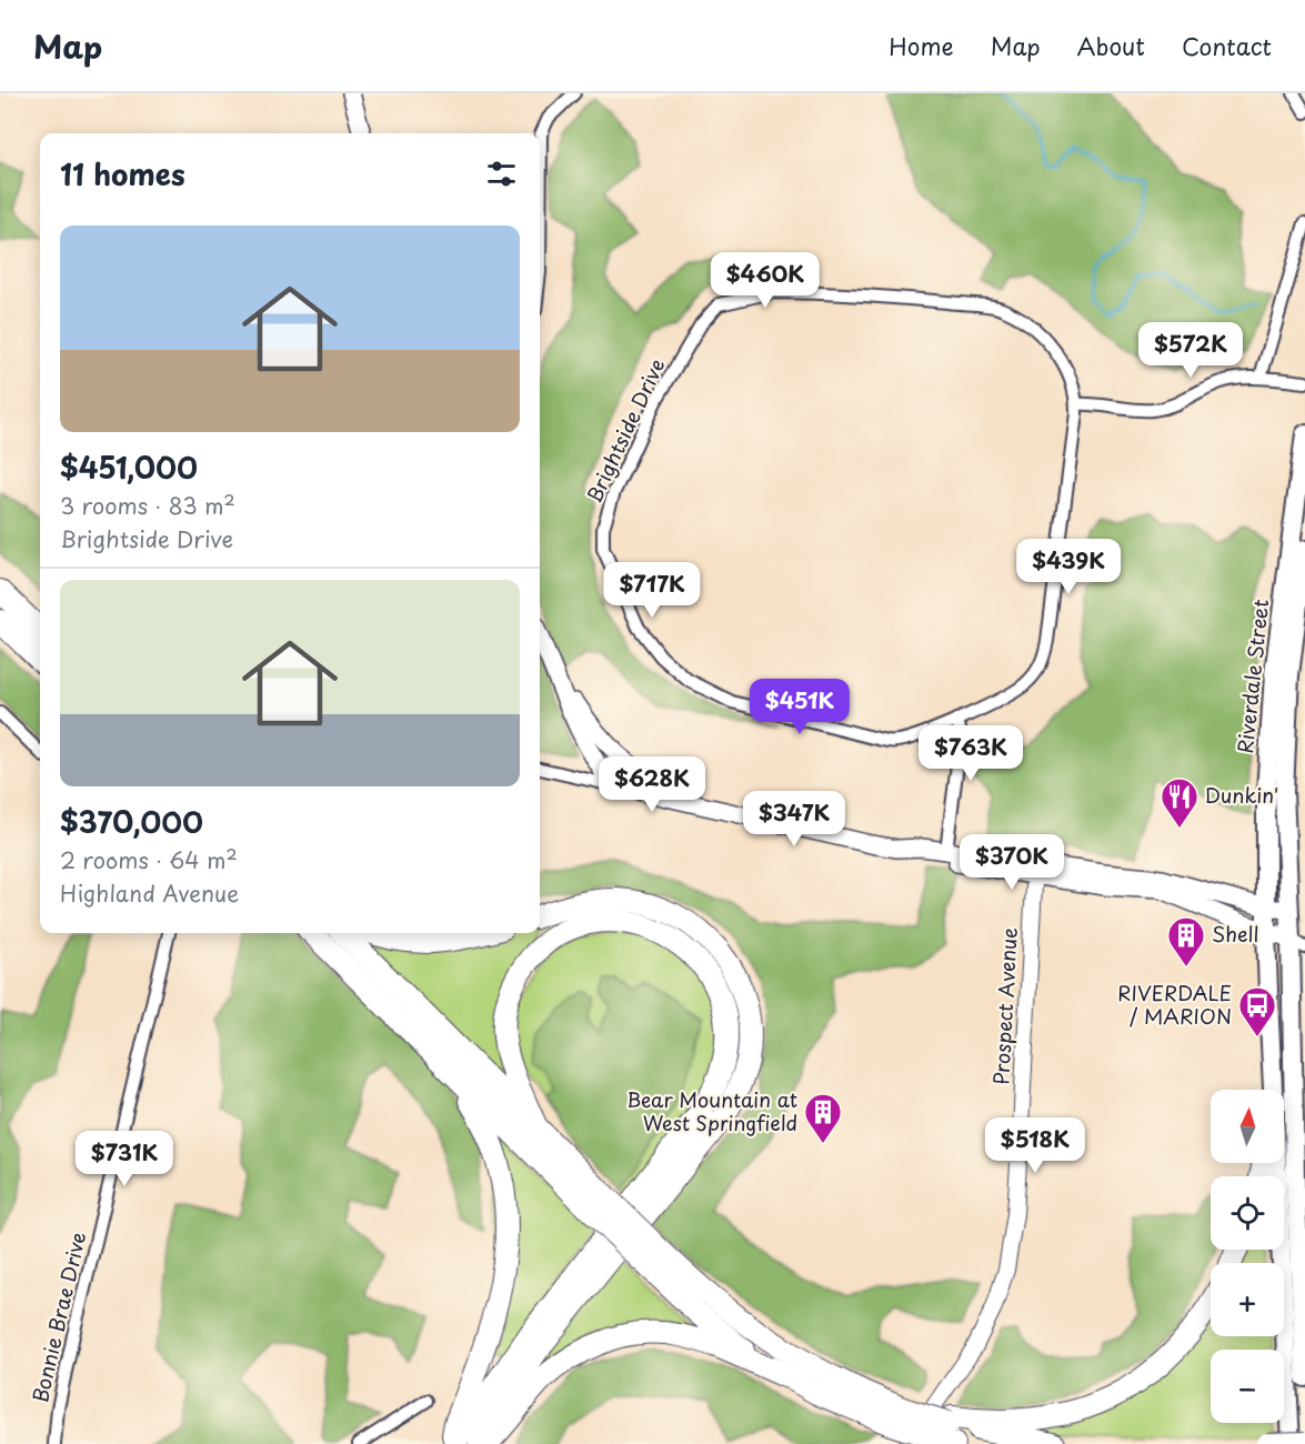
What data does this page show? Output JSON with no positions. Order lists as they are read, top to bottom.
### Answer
{
  "streets": {
    "main road": ["Riverdale Street"],
    "street": ["Brightside Drive", "Prospect Avenue", "Bonnie Brae Drive"]
  },
  "places": {
    "restaurant": ["Dunkin'"],
    "building": ["Shell", "Bear Mountain at West Springfield"],
    "bus stop": ["RIVERDALE / MARION"]
  },
  "north": "top",
  "page": {
    "header": "Map",
    "nav": [
      "Home",
      "Map",
      "About",
      "Contact"
    ],
    "heading": "11 homes",
    "list": [
      {
        "name": "$451,000",
        "note": "3 rooms · 83 m² · Brightside Drive"
      },
      {
        "name": "$370,000",
        "note": "2 rooms · 64 m² · Highland Avenue"
      }
    ],
    "price": [
      "$460K",
      "$572K",
      "$439K",
      "$717K",
      "$451K",
      "$763K",
      "$628K",
      "$347K",
      "$370K",
      "$518K",
      "$731K"
    ],
    "map_buttons": ["+", "−"]
  }
}
